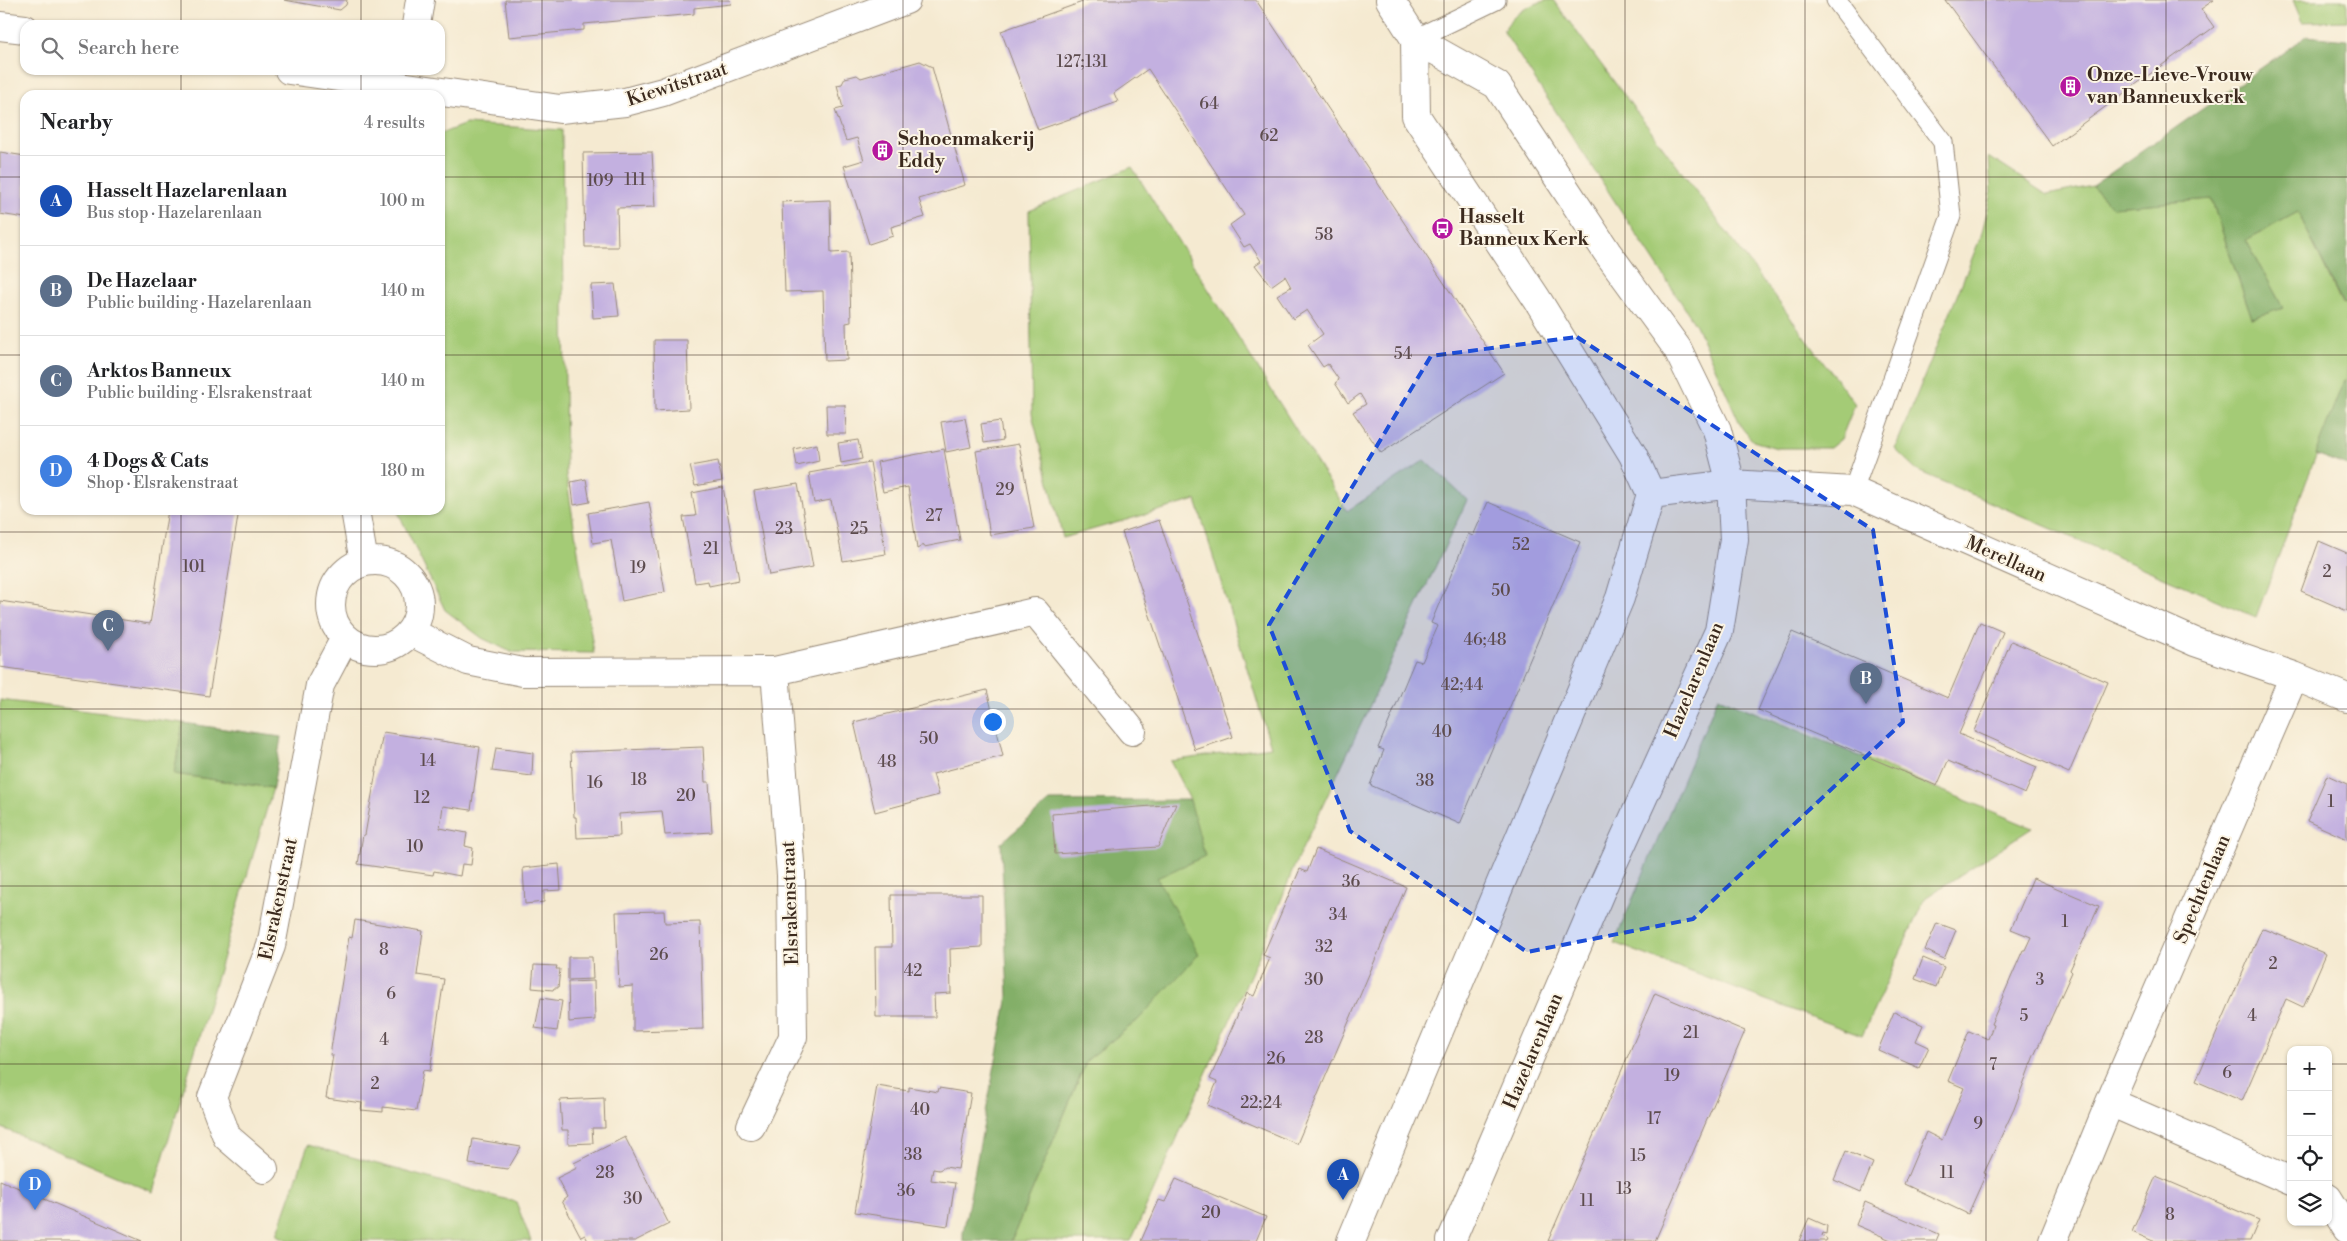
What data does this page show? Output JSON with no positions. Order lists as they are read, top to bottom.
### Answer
{
  "streets": {
    "street": [
      "Kiewitstraat",
      "Merellaan",
      "Hazelarenlaan",
      "Spechtenlaan",
      "Elsrakenstraat"
    ]
  },
  "crossings": [
    ["Merellaan", "Hazelarenlaan"],
    ["Merellaan", "Spechtenlaan"]
  ],
  "places": {
    "building": ["Onze-Lieve-Vrouw van Banneuxkerk", "Schoenmakerij Eddy"],
    "bus stop": ["Hasselt Banneux Kerk"]
  },
  "house_numbers": [
    "127;131",
    "64",
    "62",
    "111",
    "109",
    "58",
    "54",
    "29",
    "27",
    "23",
    "25",
    "52",
    "21",
    "101",
    "19",
    "2",
    "50",
    "46;48",
    "42;44",
    "40",
    "50",
    "14",
    "48",
    "18",
    "38",
    "16",
    "20",
    "12",
    "1",
    "10",
    "36",
    "34",
    "1",
    "32",
    "8",
    "26",
    "2",
    "42",
    "30",
    "3",
    "6",
    "5",
    "4",
    "21",
    "28",
    "4",
    "26",
    "7",
    "6",
    "19",
    "2",
    "22;24",
    "40",
    "17",
    "9",
    "38",
    "15",
    "28",
    "11",
    "13",
    "36",
    "30",
    "11",
    "20",
    "8"
  ],
  "page": {
    "search": "Search here",
    "heading": ["Nearby", "4 results"],
    "list": [
      {
        "mark": "A",
        "name": "Hasselt Hazelarenlaan",
        "note": "Bus stop · Hazelarenlaan",
        "value": "100 m"
      },
      {
        "mark": "B",
        "name": "De Hazelaar",
        "note": "Public building · Hazelarenlaan",
        "value": "140 m"
      },
      {
        "mark": "C",
        "name": "Arktos Banneux",
        "note": "Public building · Elsrakenstraat",
        "value": "140 m"
      },
      {
        "mark": "D",
        "name": "4 Dogs & Cats",
        "note": "Shop · Elsrakenstraat",
        "value": "180 m"
      }
    ],
    "pins": [
      "C",
      "B",
      "A",
      "D"
    ],
    "map_buttons": ["+", "−"]
  }
}
